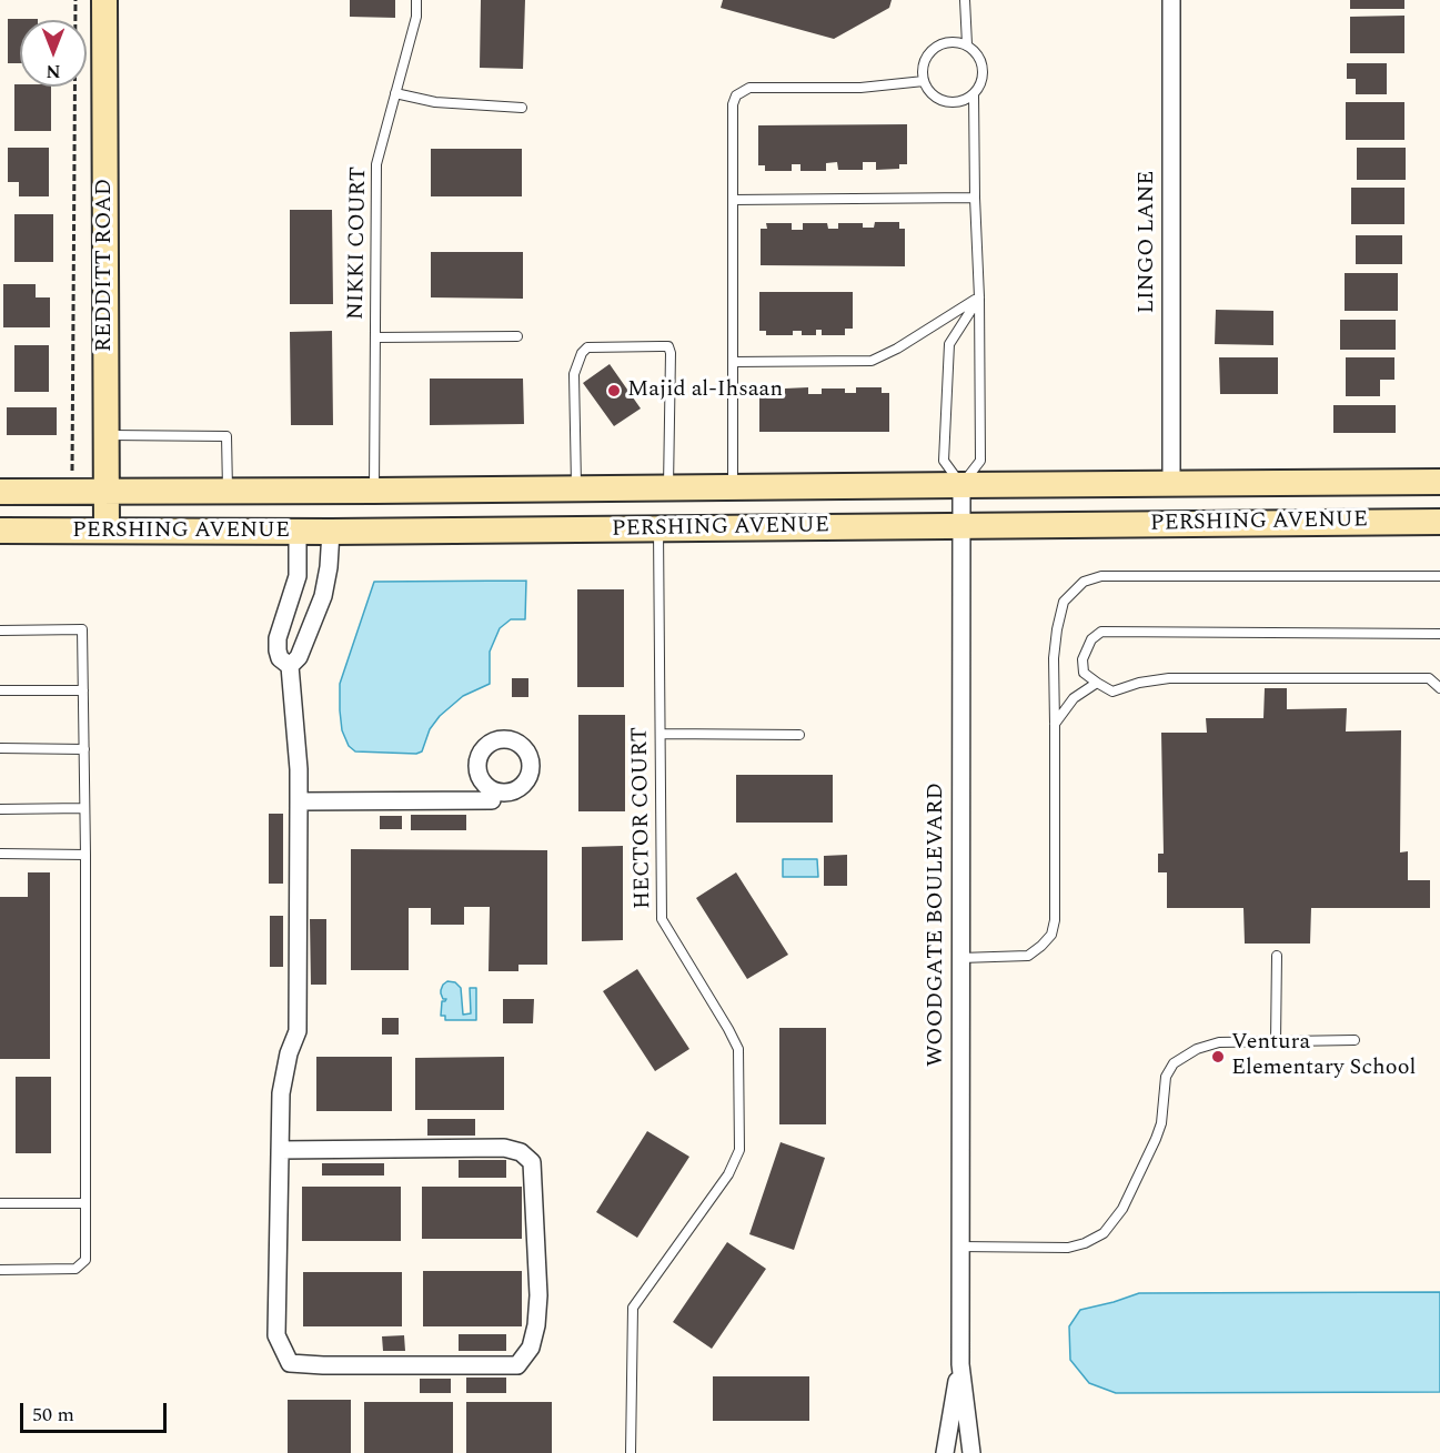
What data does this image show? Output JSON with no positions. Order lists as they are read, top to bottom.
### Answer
{
  "streets": {
    "street": [
      "LINGO LANE",
      "REDDITT ROAD",
      "PERSHING AVENUE",
      "WOODGATE BOULEVARD"
    ],
    "lane": ["NIKKI COURT", "HECTOR COURT"]
  },
  "crossings": [
    ["LINGO LANE", "PERSHING AVENUE"],
    ["NIKKI COURT", "PERSHING AVENUE"],
    ["REDDITT ROAD", "PERSHING AVENUE"],
    ["PERSHING AVENUE", "HECTOR COURT"],
    ["PERSHING AVENUE", "WOODGATE BOULEVARD"]
  ],
  "places": ["Majid al-Ihsaan", "Ventura Elementary School"],
  "scale_bar": "50 m",
  "north": "bottom"
}
